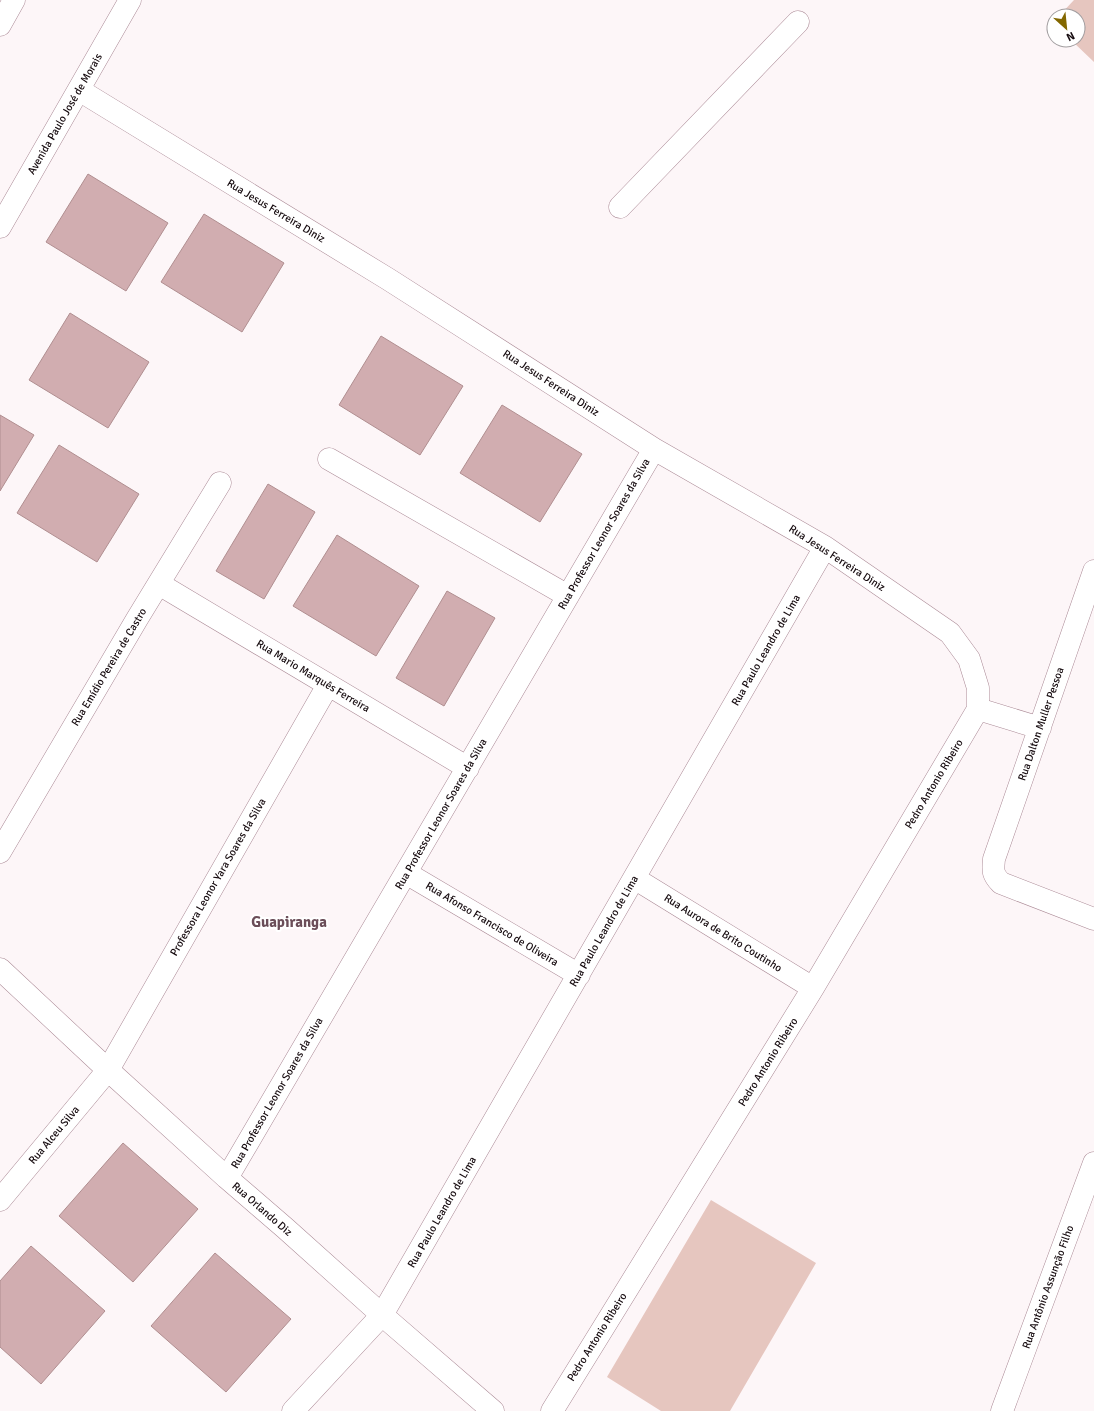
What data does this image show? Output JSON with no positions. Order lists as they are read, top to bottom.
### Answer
{
  "streets": {
    "main road": [
      "Avenida Paulo José de Morais",
      "Rua Jesus Ferreira Diniz",
      "Rua Professor Leonor Soares da Silva",
      "Rua Paulo Leandro de Lima",
      "Rua Emídio Pereira de Castro",
      "Rua Mario Marquês Ferreira",
      "Rua Dalton Muller Pessoa",
      "Pedro Antonio Ribeiro",
      "Professora Leonor Yara Soares da Silva",
      "Rua Afonso Francisco de Oliveira",
      "Rua Aurora de Brito Coutinho",
      "Rua Alceu Silva",
      "Rua Orlando Diz",
      "Rua Antônio Assunção Filho"
    ]
  },
  "crossings": [
    ["Avenida Paulo José de Morais", "Rua Jesus Ferreira Diniz"],
    ["Rua Jesus Ferreira Diniz", "Rua Professor Leonor Soares da Silva"],
    ["Rua Jesus Ferreira Diniz", "Rua Paulo Leandro de Lima"],
    ["Rua Jesus Ferreira Diniz", "Pedro Antonio Ribeiro"],
    ["Rua Professor Leonor Soares da Silva", "Rua Mario Marquês Ferreira"],
    ["Rua Professor Leonor Soares da Silva", "Rua Afonso Francisco de Oliveira"],
    ["Rua Professor Leonor Soares da Silva", "Rua Orlando Diz"],
    ["Rua Paulo Leandro de Lima", "Rua Afonso Francisco de Oliveira"],
    ["Rua Paulo Leandro de Lima", "Rua Aurora de Brito Coutinho"],
    ["Rua Paulo Leandro de Lima", "Rua Orlando Diz"],
    ["Rua Emídio Pereira de Castro", "Rua Mario Marquês Ferreira"],
    ["Rua Mario Marquês Ferreira", "Professora Leonor Yara Soares da Silva"],
    ["Pedro Antonio Ribeiro", "Rua Aurora de Brito Coutinho"],
    ["Professora Leonor Yara Soares da Silva", "Rua Alceu Silva"],
    ["Professora Leonor Yara Soares da Silva", "Rua Orlando Diz"],
    ["Rua Alceu Silva", "Rua Orlando Diz"]
  ],
  "districts": ["Guapiranga"],
  "north": "bottom right"
}
